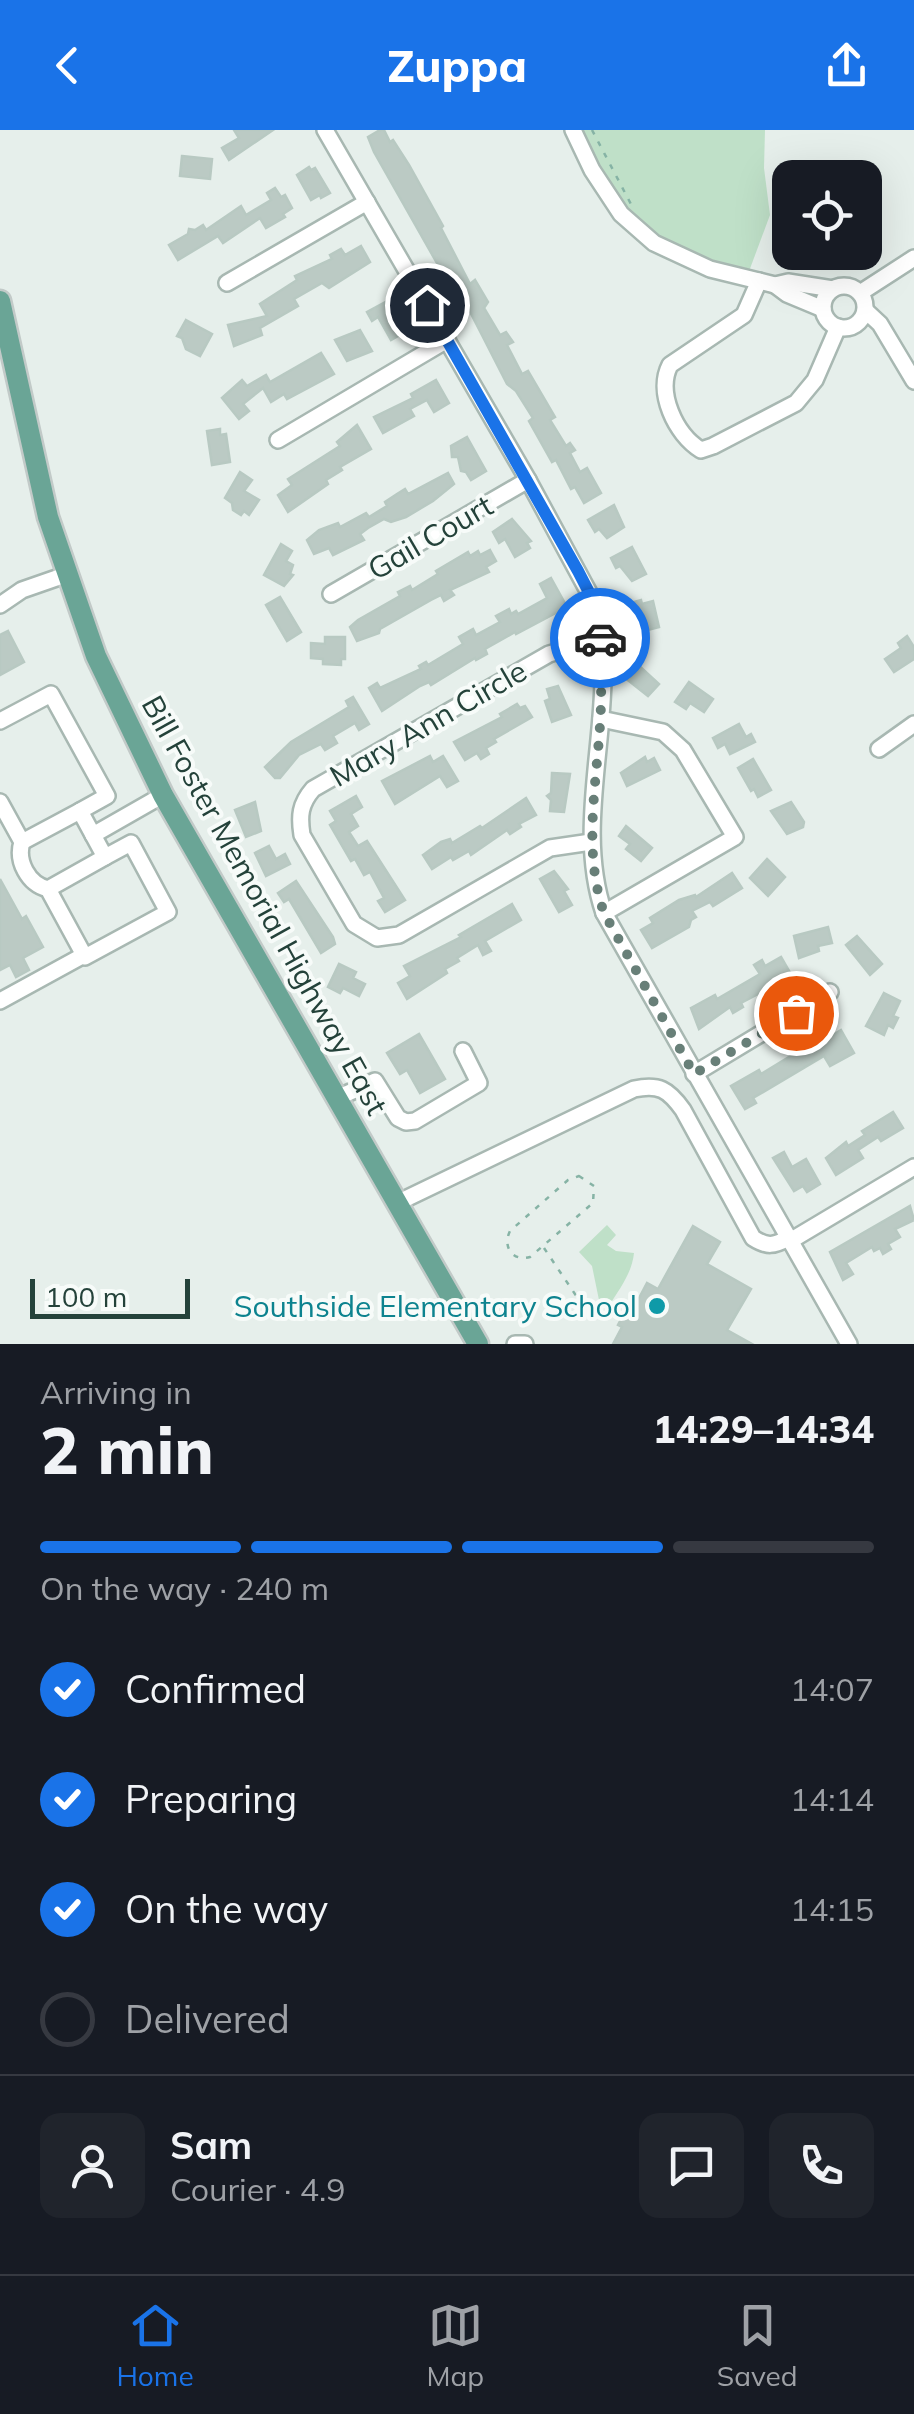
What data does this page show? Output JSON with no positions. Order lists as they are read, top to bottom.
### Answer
{
  "streets": {
    "main road": ["Bill Foster Memorial Highway East"],
    "street": ["Gail Court", "Mary Ann Circle"]
  },
  "places": ["Southside Elementary School"],
  "scale_bar": "100 m",
  "page": {
    "header": "Zuppa",
    "scale": "100 m",
    "heading": ["2 min", "Arriving in", "14:29–14:34"],
    "panel": ["Sam", "Courier · 4.9"],
    "bar": "On the way · 240 m",
    "list": [
      ["Confirmed", "14:07"],
      ["Preparing", "14:14"],
      ["On the way", "14:15"],
      "Delivered"
    ],
    "tabs": ["Home", "Map", "Saved"]
  }
}
